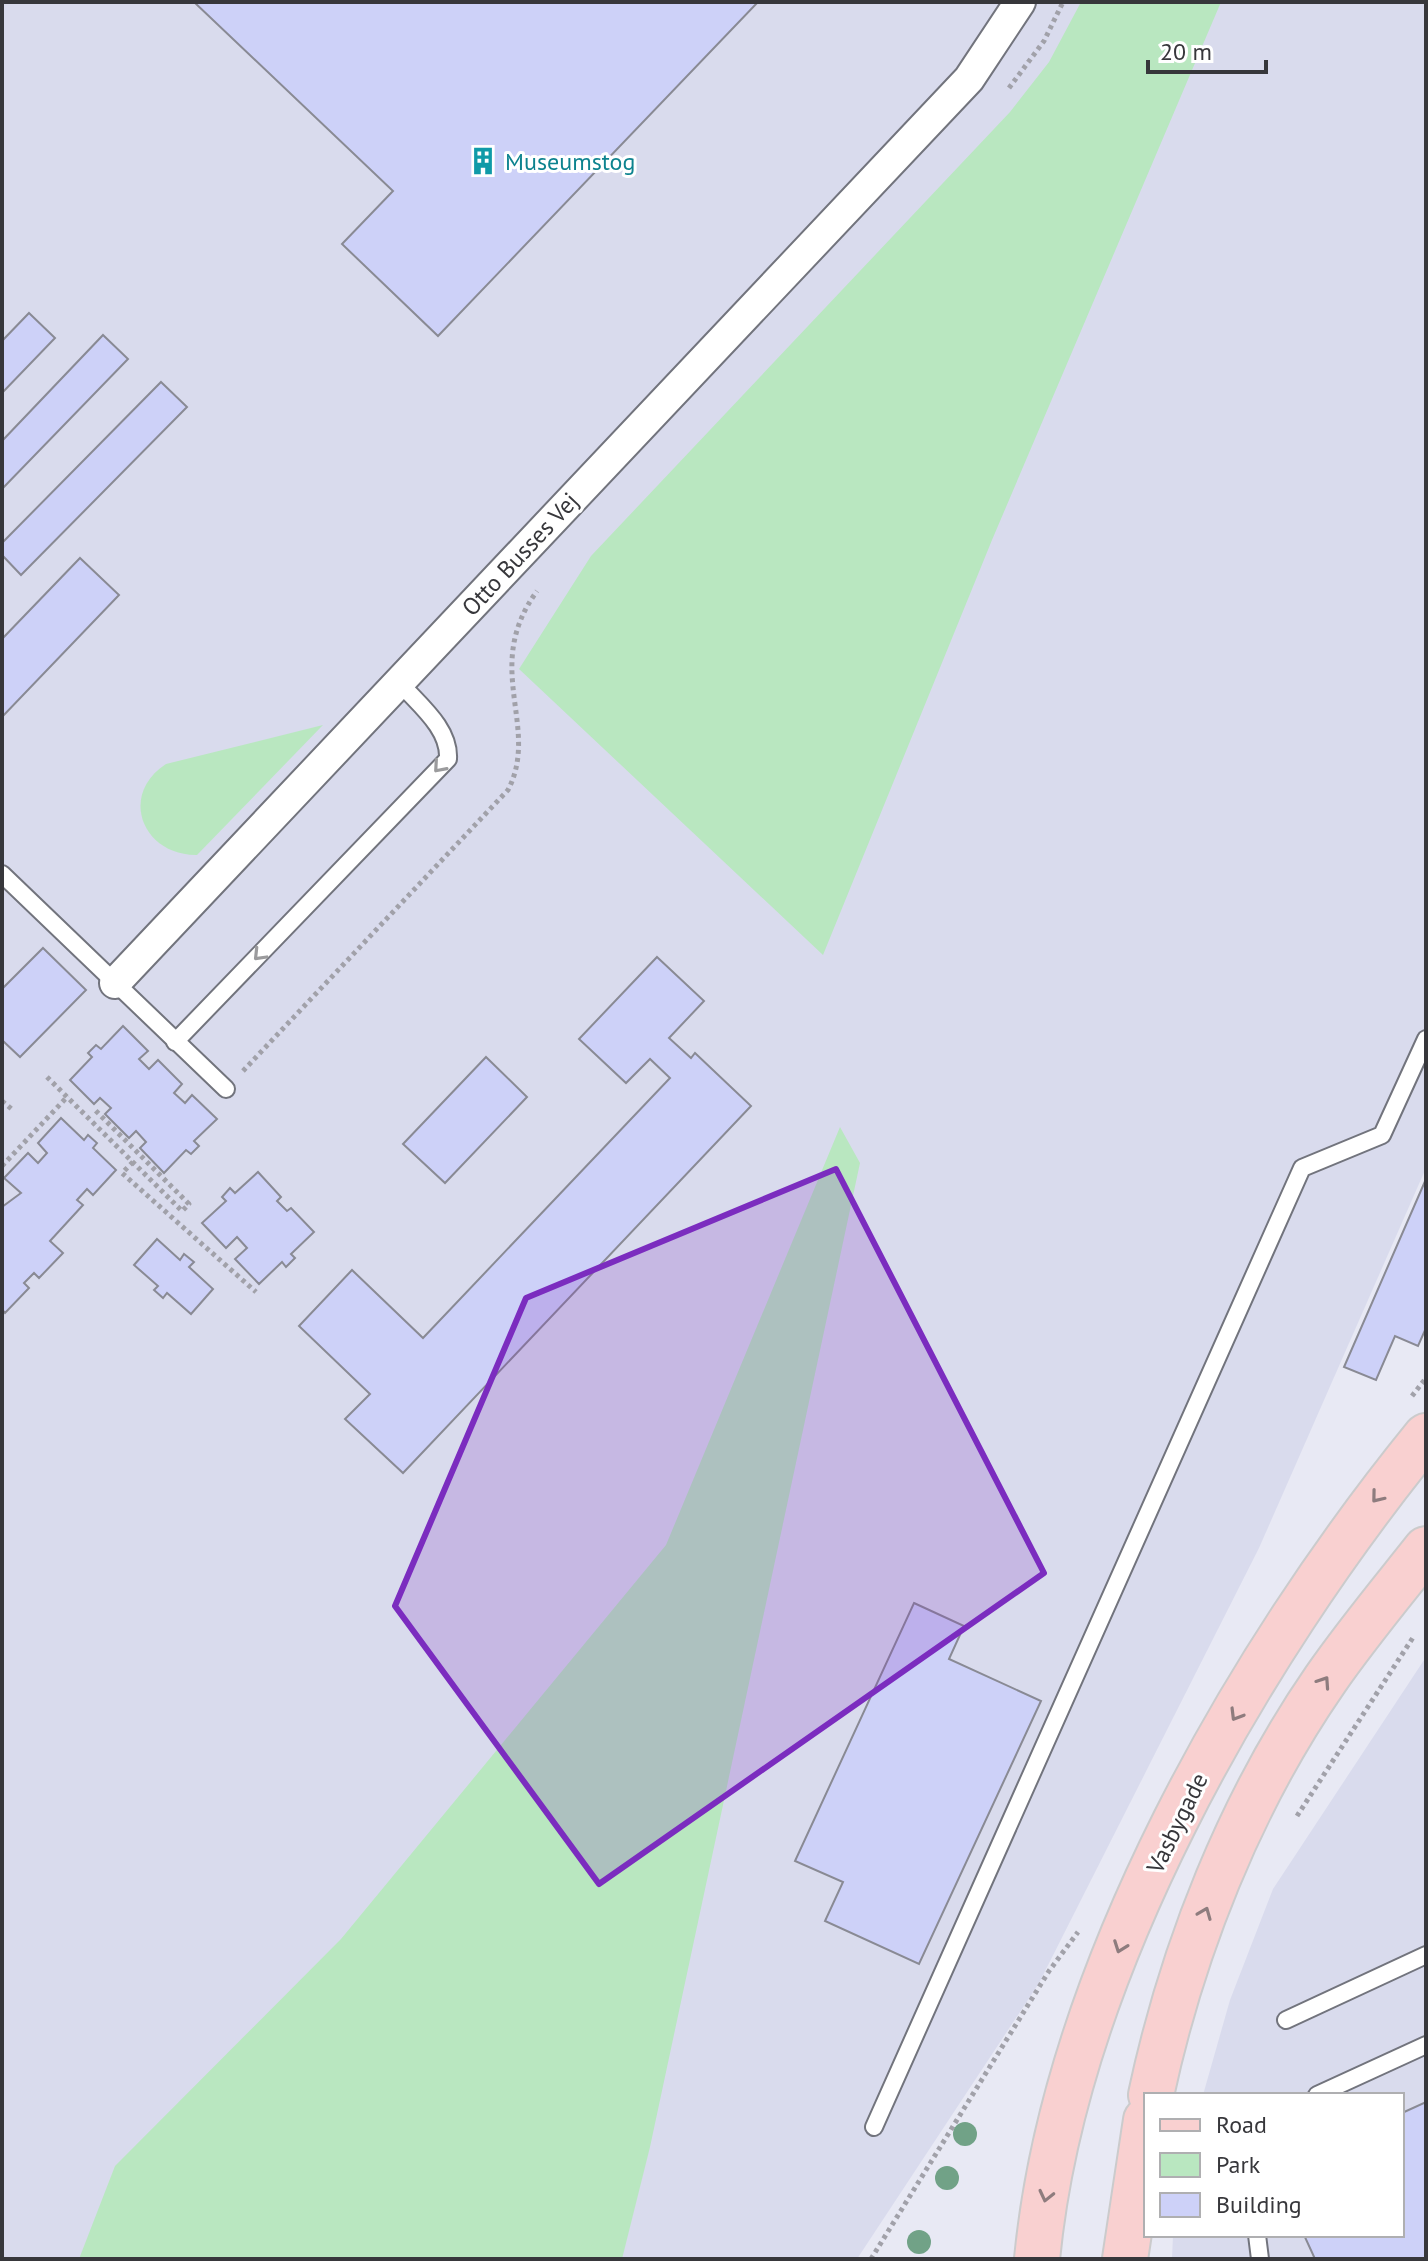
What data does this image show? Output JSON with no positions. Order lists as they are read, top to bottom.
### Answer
{
  "streets": {
    "main road": ["Vasbygade"],
    "street": ["Otto Busses Vej"]
  },
  "places": {
    "building": ["Museumstog"]
  },
  "legend": ["Road", "Park", "Building"],
  "scale_bar": "20 m"
}
